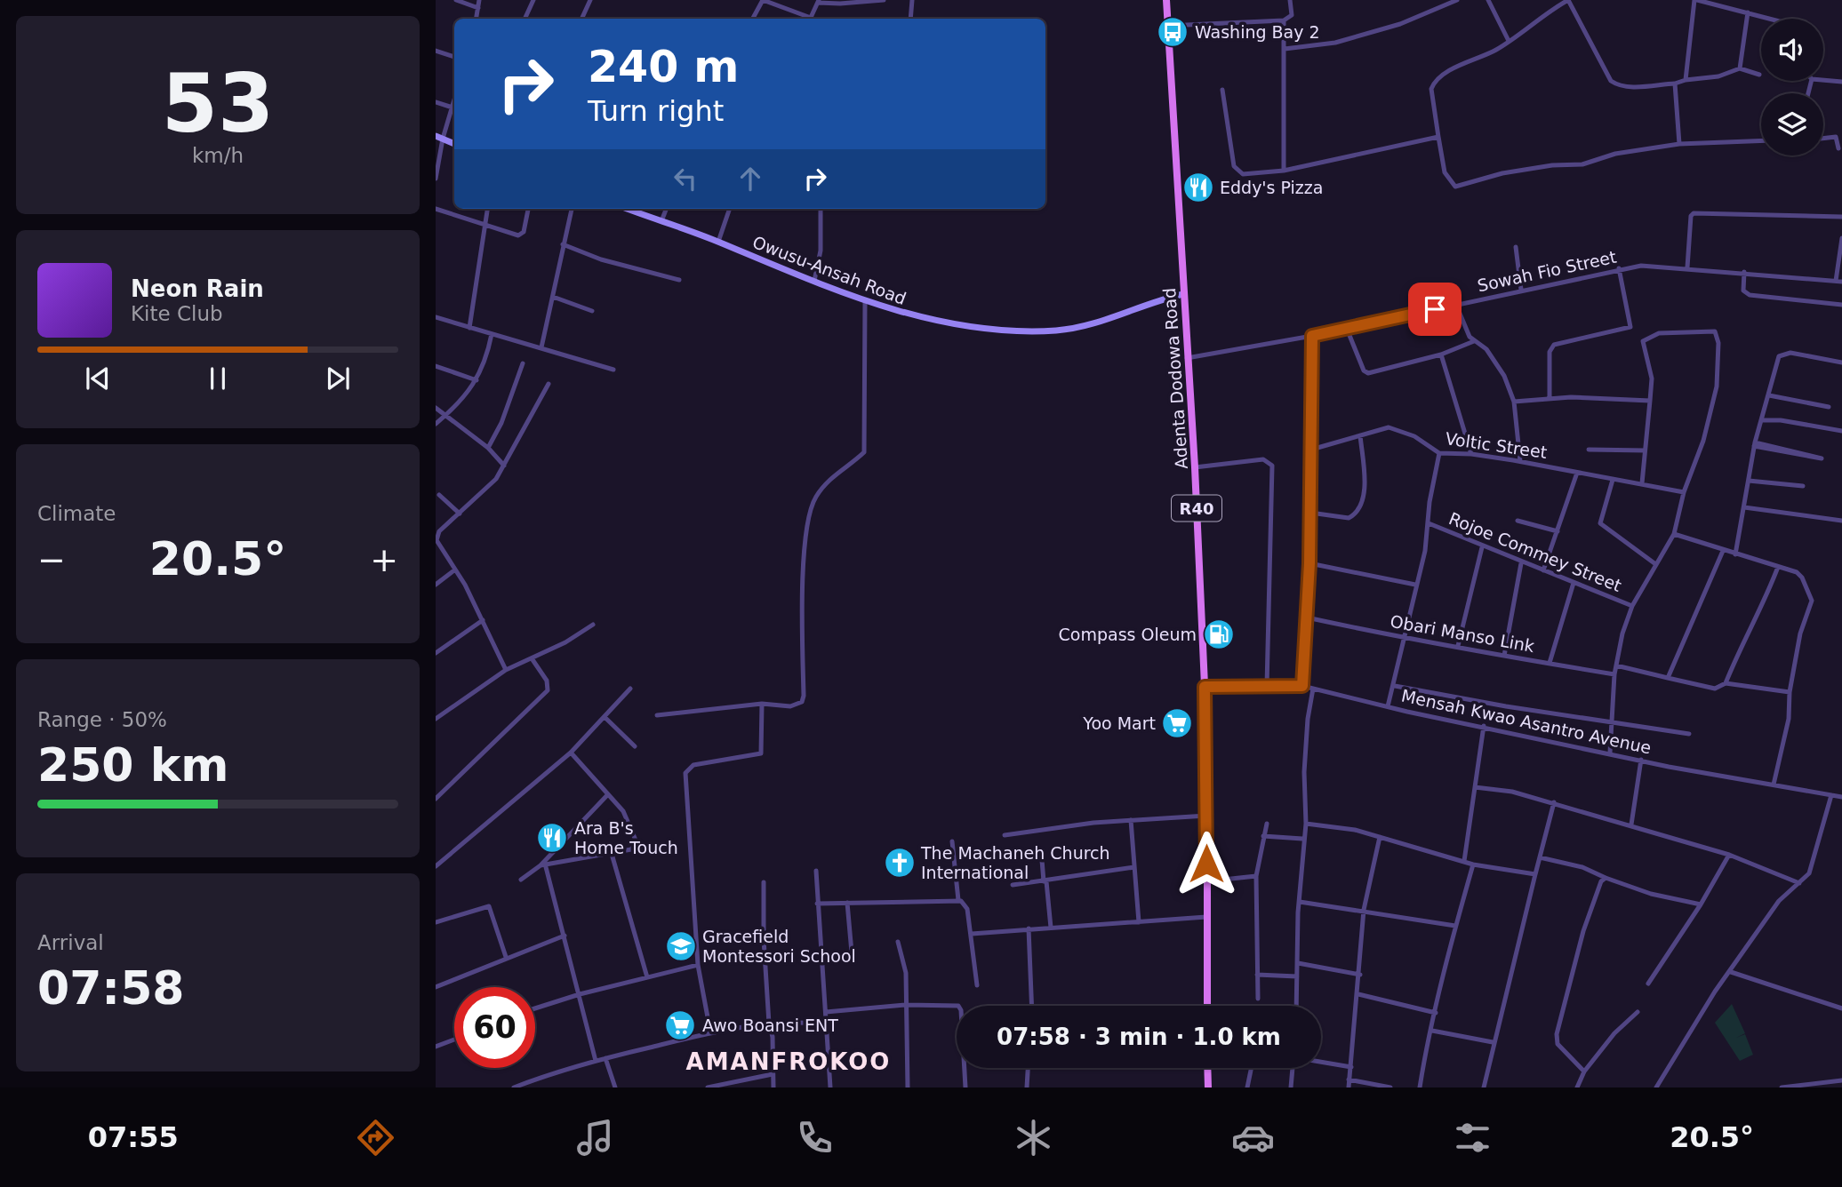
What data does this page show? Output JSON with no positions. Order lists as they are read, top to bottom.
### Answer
{
  "streets": {
    "main road": ["Adenta Dodowa Road", "R40"],
    "street": [
      "Owusu-Ansah Road",
      "Sowah Fio Street",
      "Voltic Street",
      "Rojoe Commey Street",
      "Obari Manso Link",
      "Mensah Kwao Asantro Avenue"
    ]
  },
  "crossings": [
    ["Owusu-Ansah Road", "Adenta Dodowa Road"],
    ["Sowah Fio Street", "Adenta Dodowa Road"],
    ["Adenta Dodowa Road", "Mensah Kwao Asantro Avenue"]
  ],
  "districts": ["AMANFROKOO"],
  "places": {
    "bus stop": ["Washing Bay 2"],
    "restaurant": ["Eddy's Pizza", "Ara B's Home Touch"],
    "fuel station": ["Compass Oleum"],
    "supermarket": ["Yoo Mart", "Awo Boansi ENT"],
    "church": ["The Machaneh Church International"],
    "school or university": ["Gracefield Montessori School"]
  },
  "page": {
    "tile": [
      ["53", "km/h"],
      "Climate",
      ["Range · 50%", "250 km"],
      ["Arrival", "07:58"]
    ],
    "turn": ["240 m", "Turn right"],
    "song": ["Neon Rain", "Kite Club"],
    "heat": ["−", "20.5°", "+"],
    "limit": "60",
    "trip": "07:58 · 3 min · 1.0 km",
    "tabs": ["07:55", "20.5°"]
  }
}
